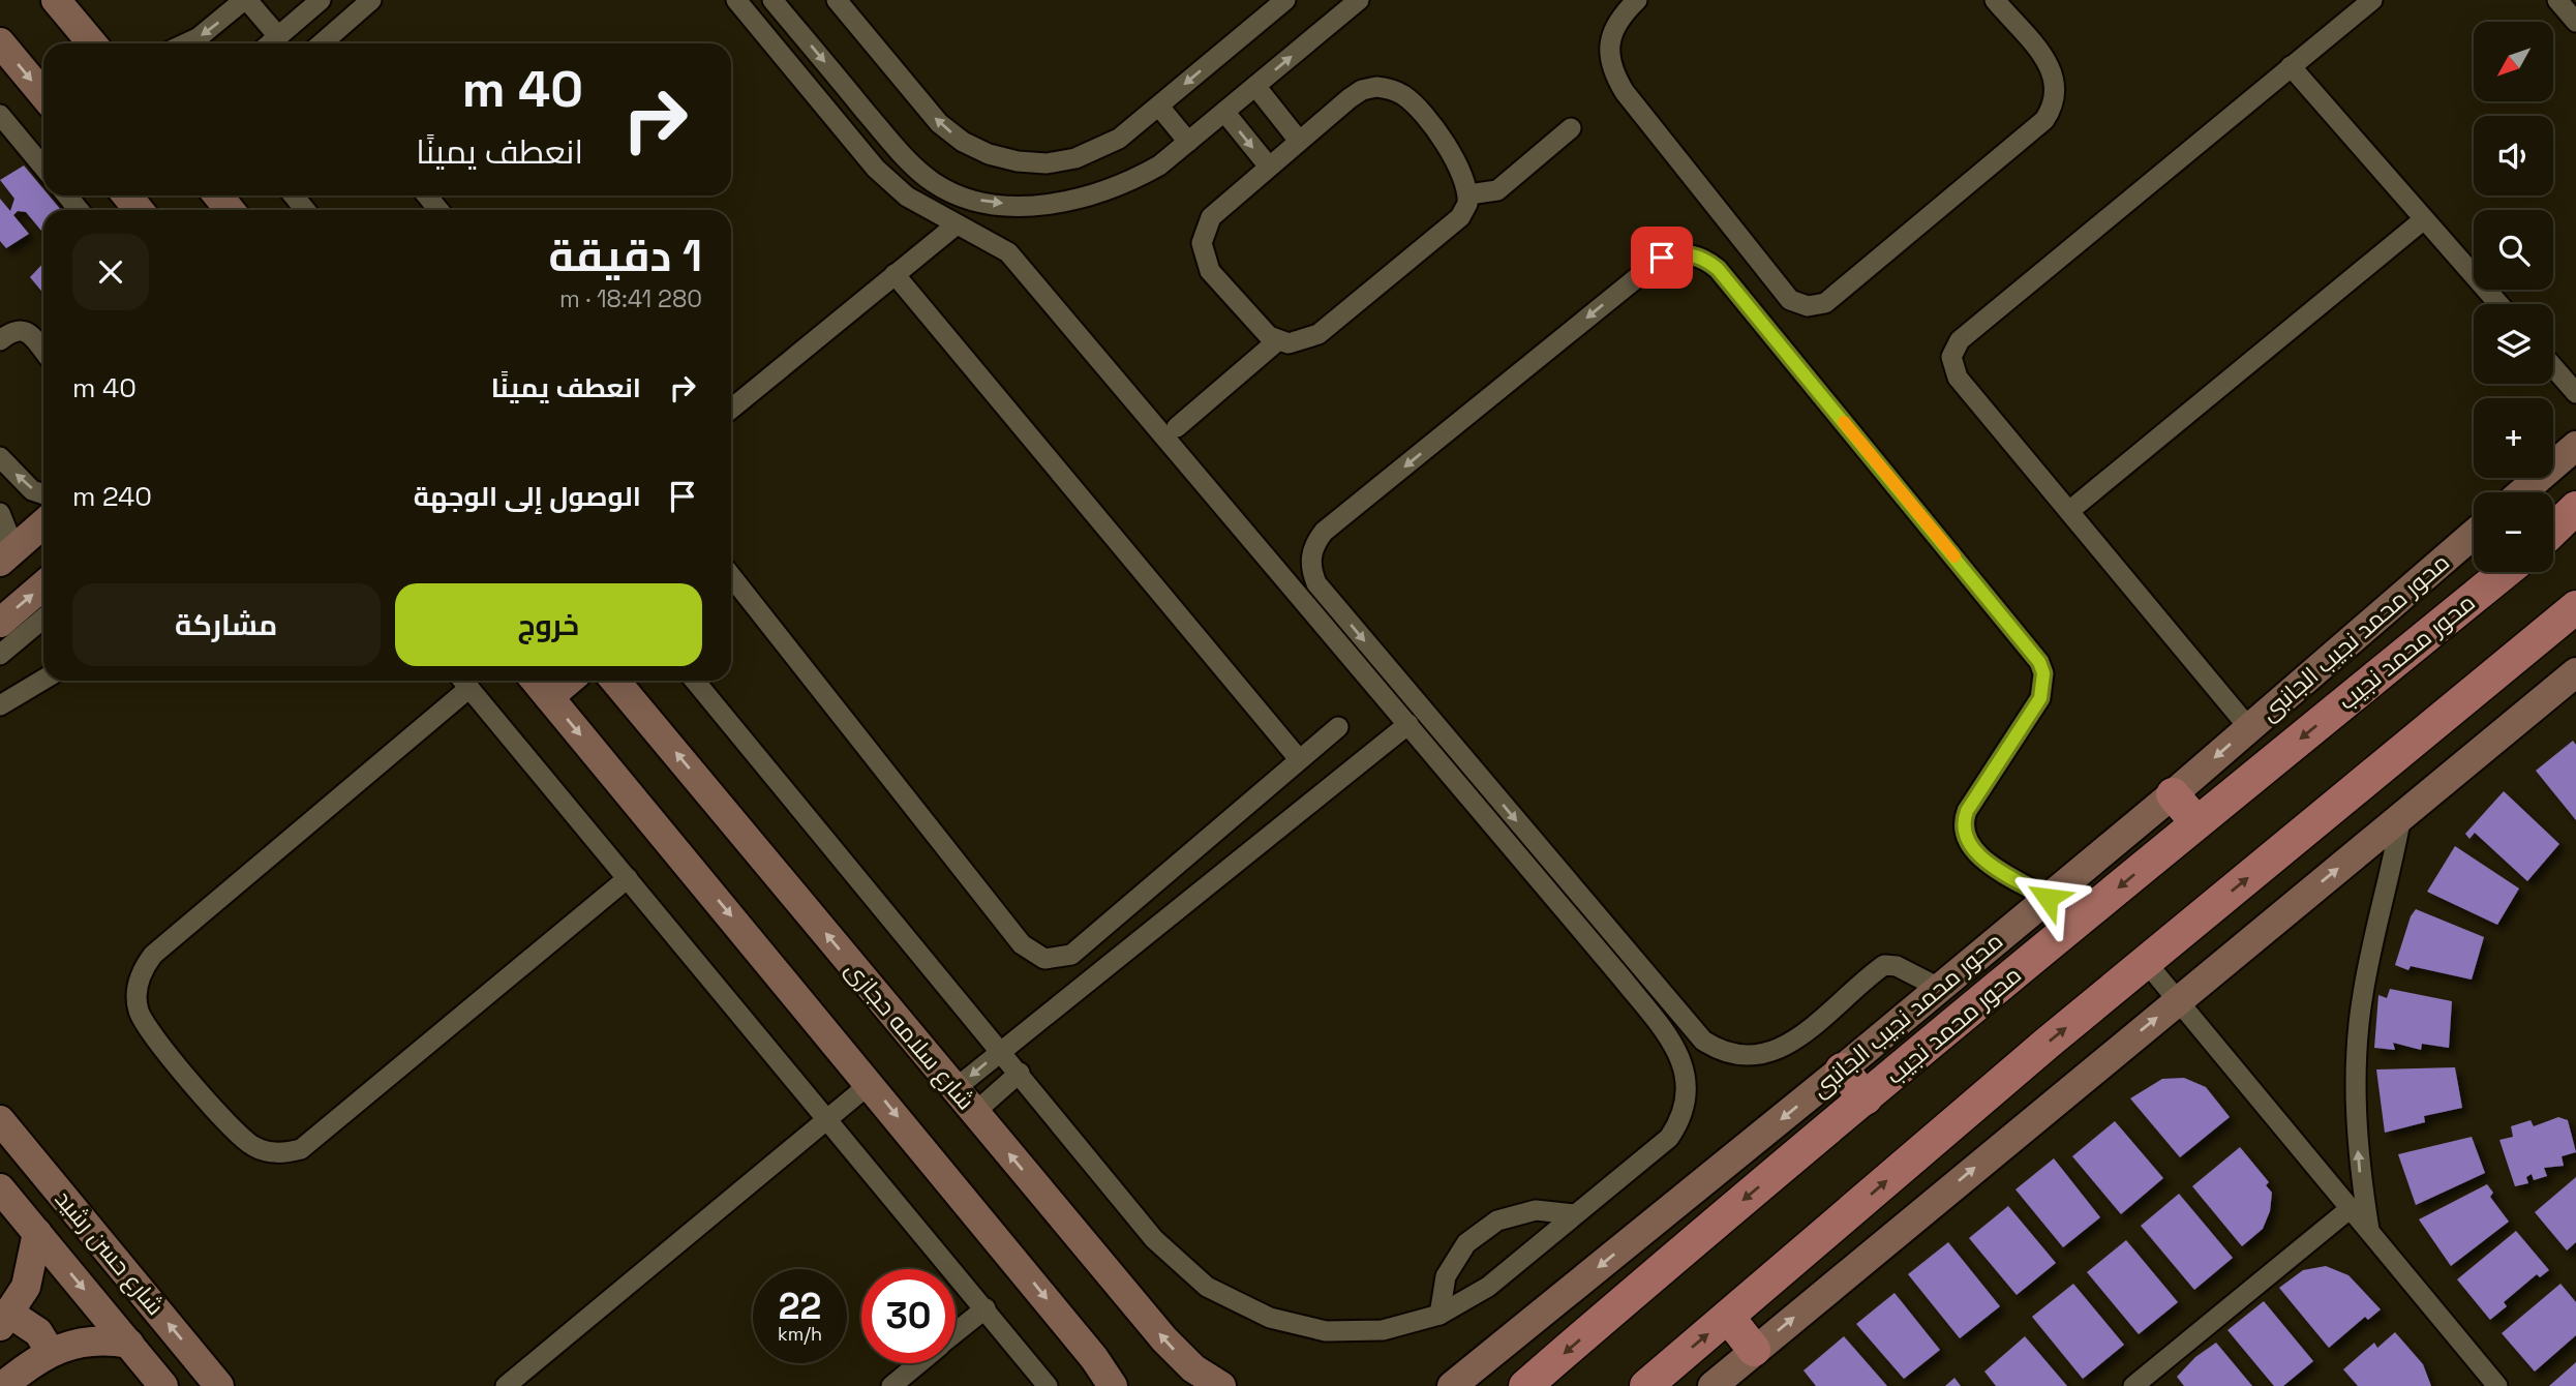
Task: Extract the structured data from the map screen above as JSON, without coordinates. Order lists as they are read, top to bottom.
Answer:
{
  "streets": {
    "main road": ["محور محمد نجيب"],
    "street": ["محور محمد نجيب الجانبى", "شارع سلامه حجازى", "شارع حسن رشيد"]
  },
  "north": "bottom left",
  "page": {
    "map_buttons": ["+", "−"],
    "turn": ["40 m", "انعطف يمينًا"],
    "heading": ["1 دقيقة", "280 m · 18:41"],
    "list": [
      {
        "name": "انعطف يمينًا",
        "value": "40 m"
      },
      {
        "name": "الوصول إلى الوجهة",
        "value": "240 m"
      }
    ],
    "buttons": ["خروج", "مشاركة"],
    "speed": "22 km/h",
    "limit": "30"
  }
}
